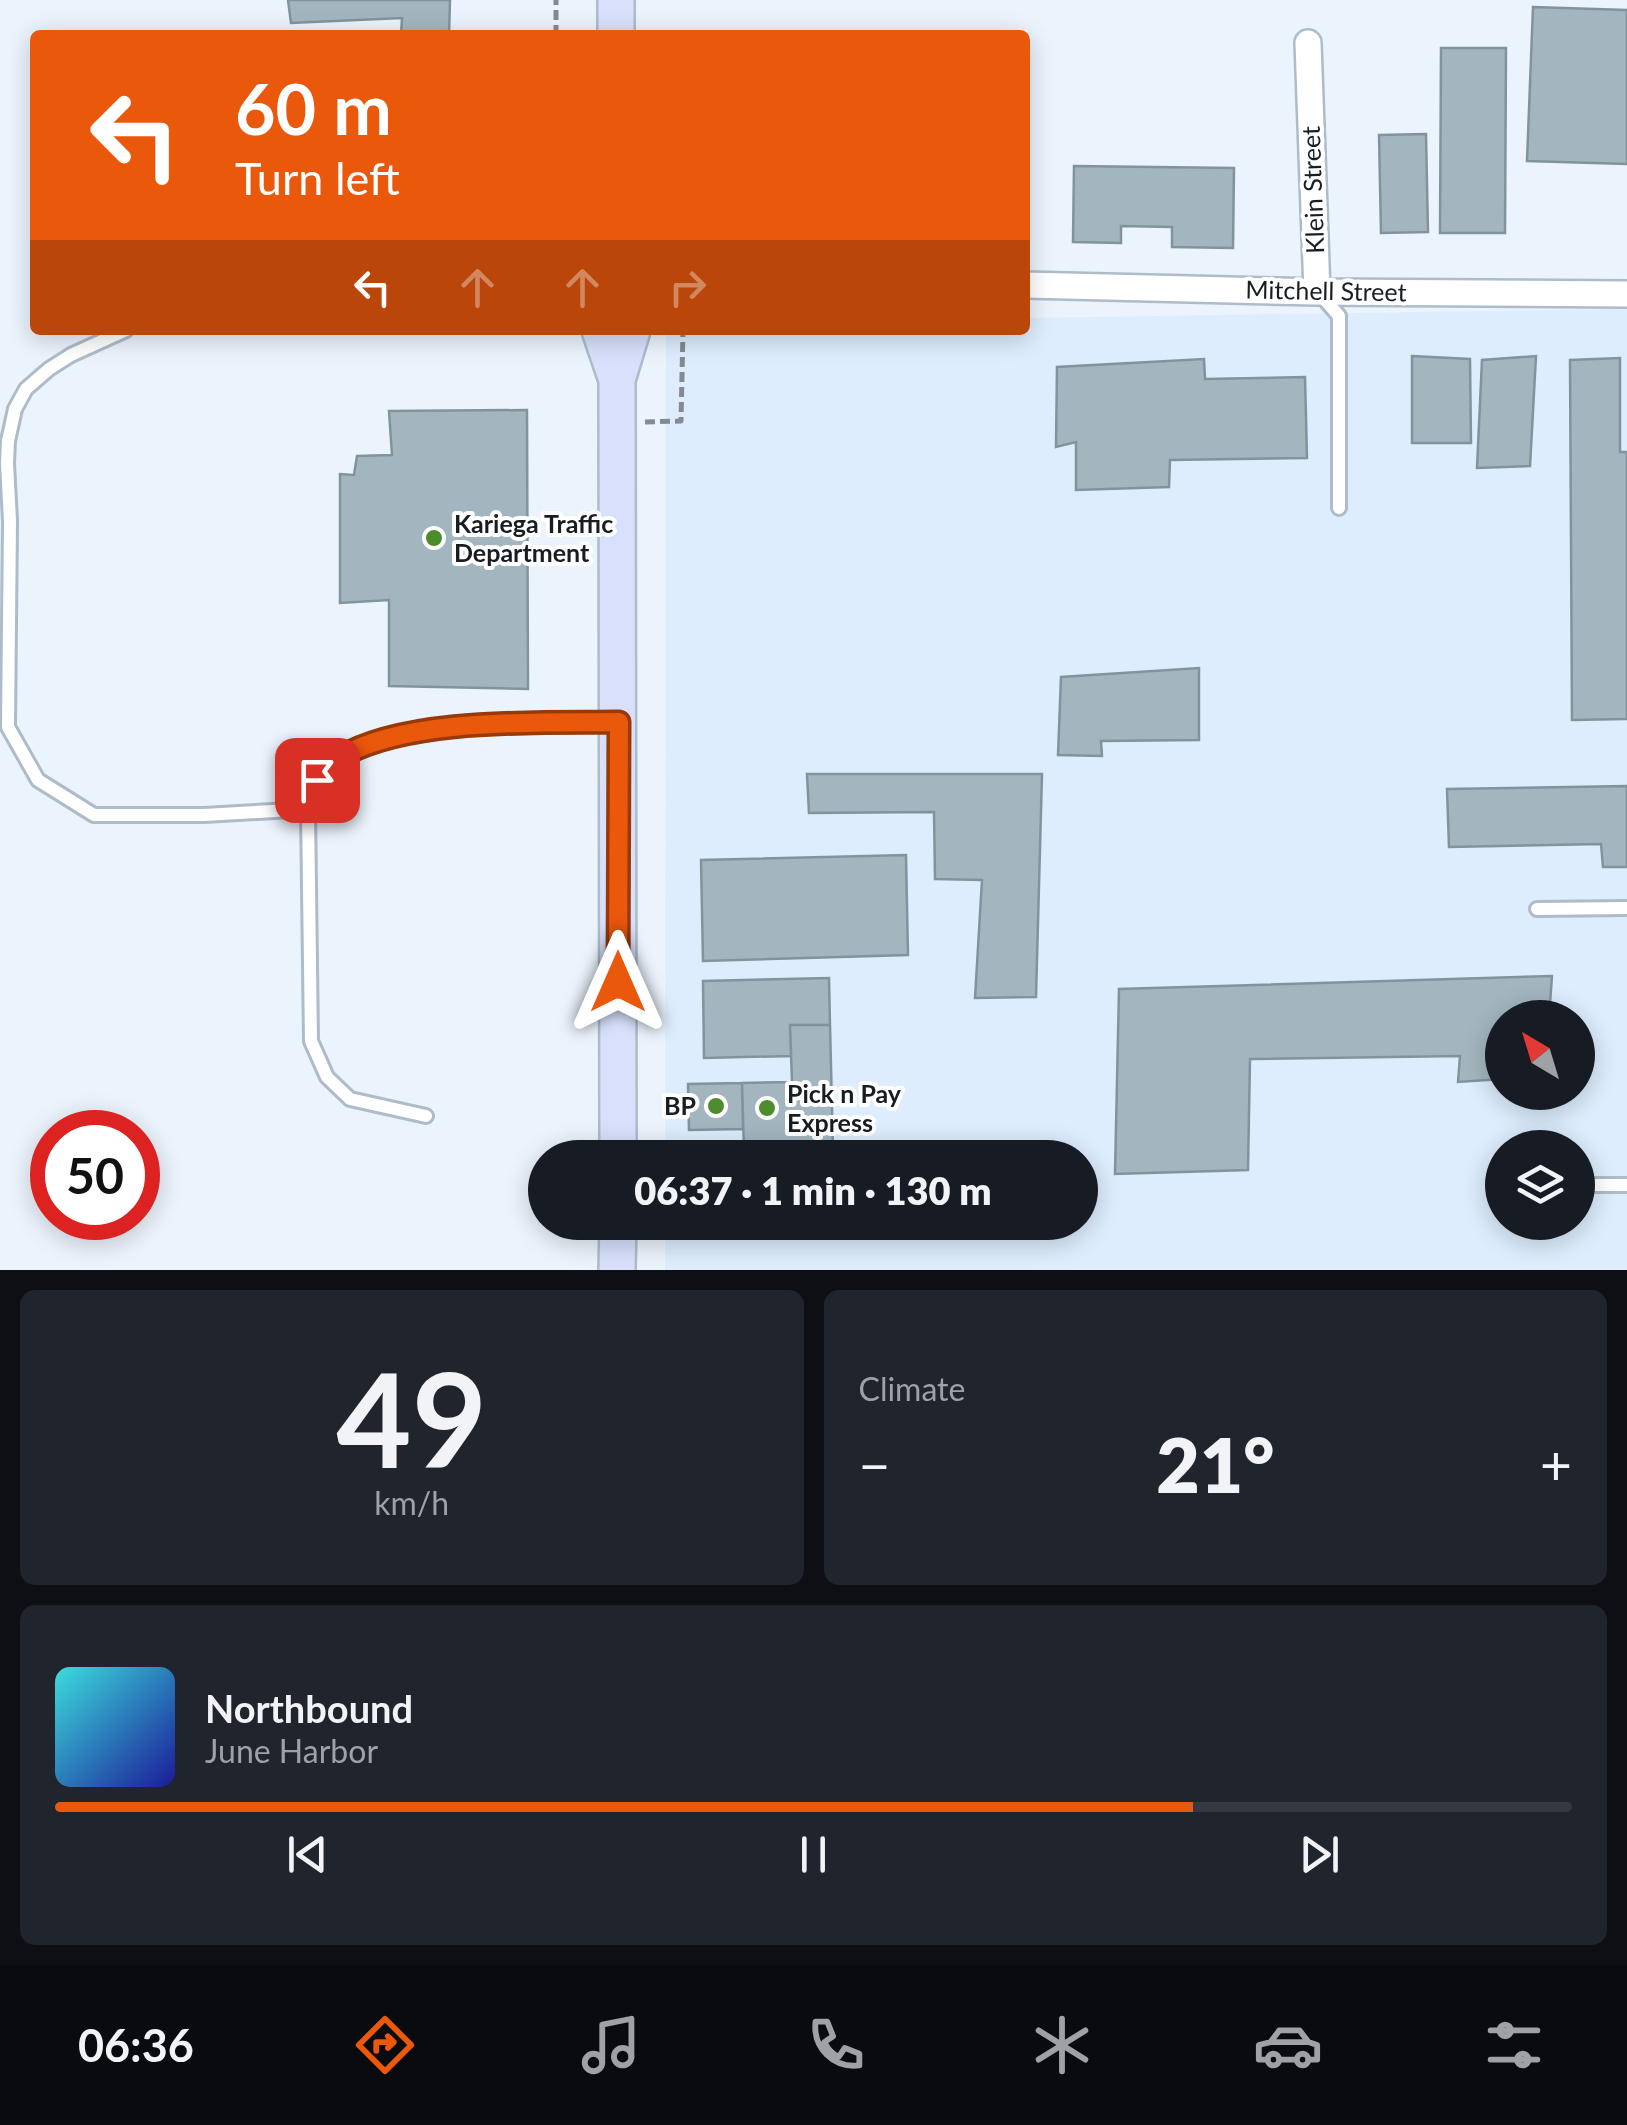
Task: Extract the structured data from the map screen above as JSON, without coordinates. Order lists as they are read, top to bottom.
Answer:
{
  "streets": {
    "street": ["Klein Street", "Mitchell Street"]
  },
  "crossings": [
    ["Klein Street", "Mitchell Street"]
  ],
  "places": ["Kariega Traffic Department", "BP", "Pick n Pay Express"],
  "north": "top left",
  "page": {
    "turn": ["60 m", "Turn left"],
    "limit": "50",
    "trip": "06:37 · 1 min · 130 m",
    "tile": [
      ["49", "km/h"],
      "Climate"
    ],
    "heat": ["−", "21°", "+"],
    "song": ["Northbound", "June Harbor"],
    "tabs": "06:36"
  }
}
